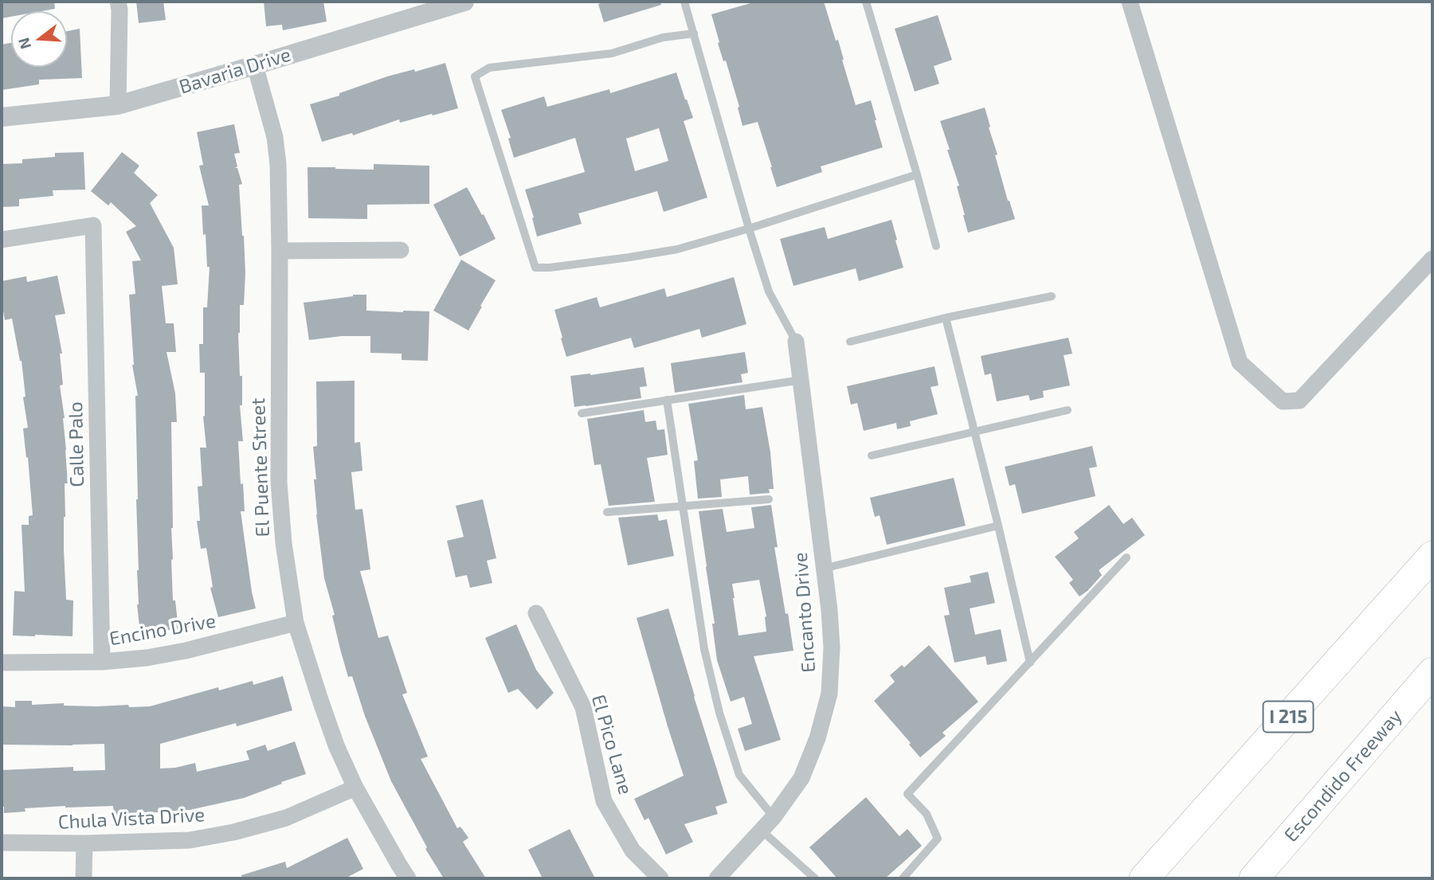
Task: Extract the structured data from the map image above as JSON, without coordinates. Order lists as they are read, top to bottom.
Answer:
{
  "streets": {
    "highway": ["I 215", "Escondido Freeway"],
    "street": [
      "Bavaria Drive",
      "Calle Palo",
      "El Puente Street",
      "Encanto Drive",
      "Encino Drive",
      "El Pico Lane",
      "Chula Vista Drive"
    ]
  },
  "crossings": [
    ["Bavaria Drive", "El Puente Street"],
    ["Calle Palo", "Encino Drive"],
    ["El Puente Street", "Encino Drive"],
    ["El Puente Street", "Chula Vista Drive"]
  ],
  "north": "left"
}
